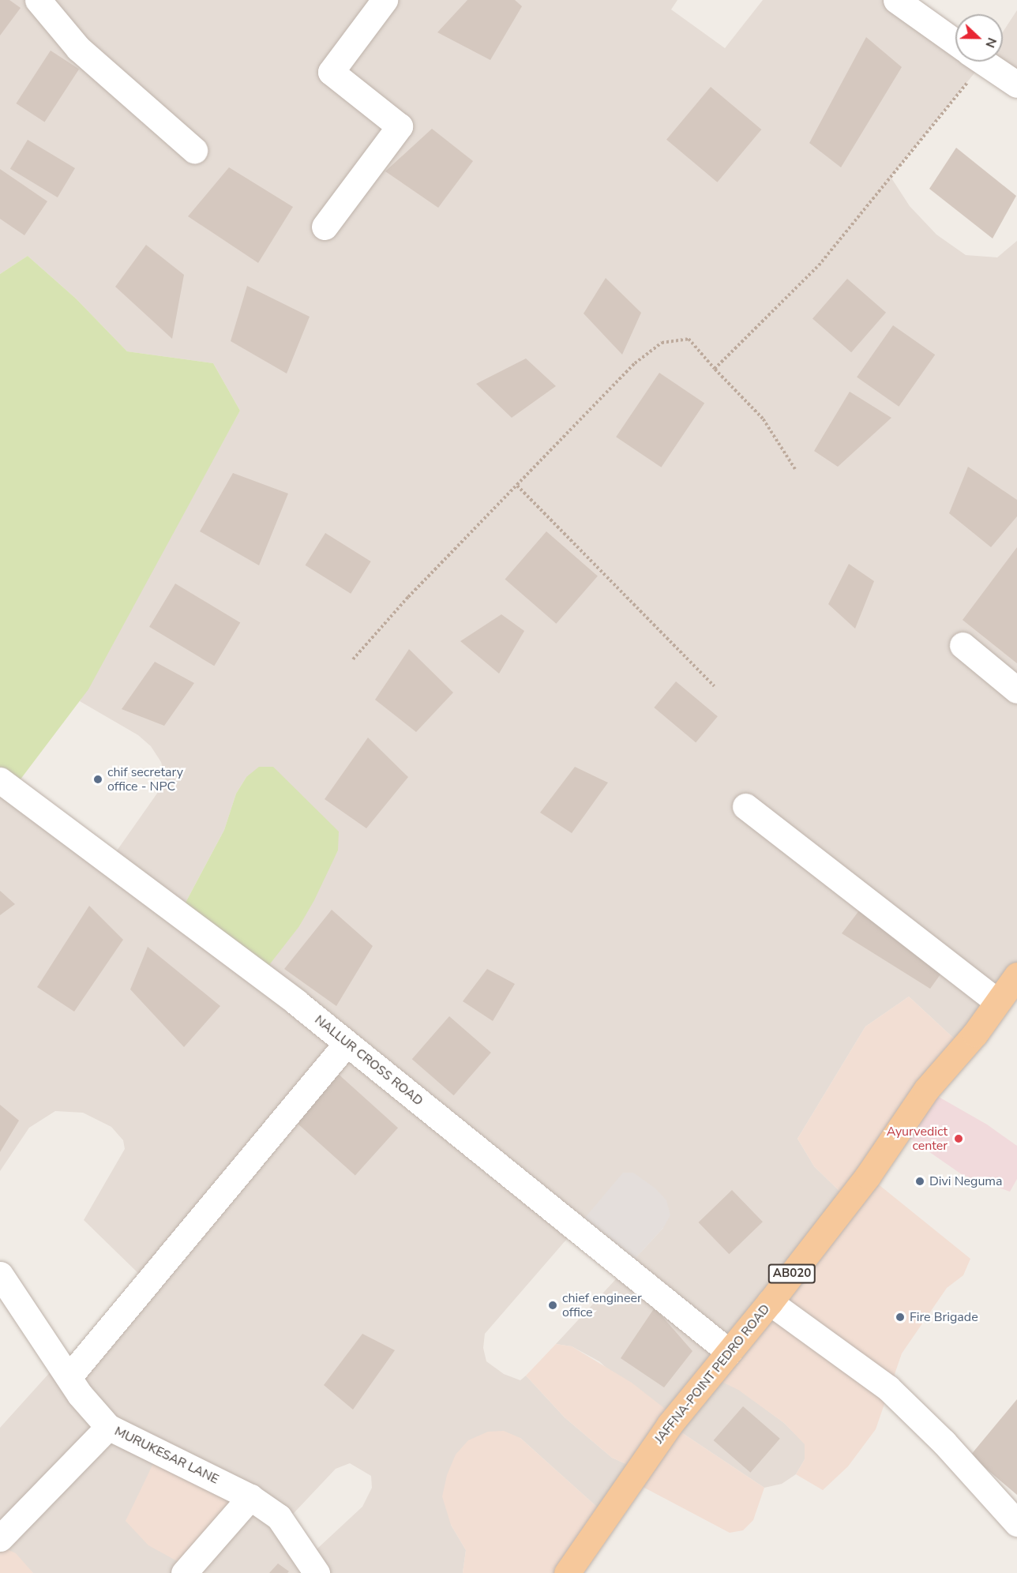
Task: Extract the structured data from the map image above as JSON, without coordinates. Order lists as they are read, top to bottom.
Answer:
{
  "streets": {
    "main road": ["AB020", "JAFFNA-POINT PEDRO ROAD"],
    "street": ["NALLUR CROSS ROAD", "MURUKESAR LANE"]
  },
  "crossings": [
    ["NALLUR CROSS ROAD", "JAFFNA-POINT PEDRO ROAD"]
  ],
  "places": [
    "chif secretary office - NPC",
    "Ayurvedict center",
    "Divi Neguma",
    "chief engineer office",
    "Fire Brigade"
  ],
  "north": "right"
}
